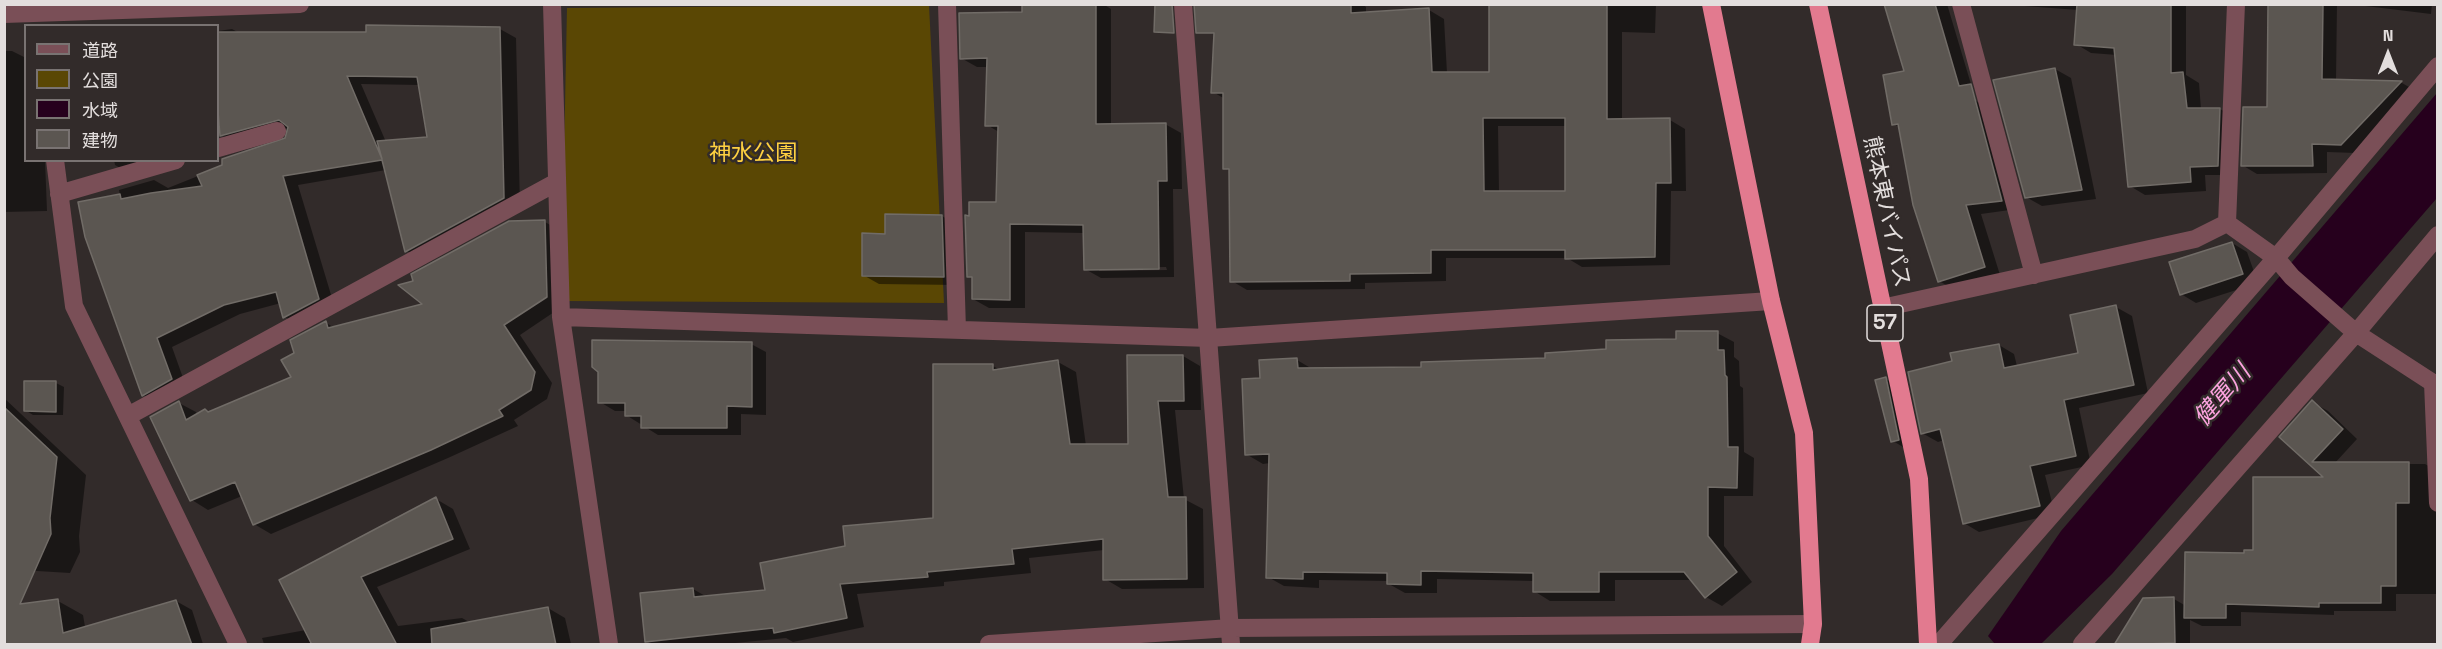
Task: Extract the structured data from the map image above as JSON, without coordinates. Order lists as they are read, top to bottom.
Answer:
{
  "streets": {
    "highway": ["熊本東バイパス", "57"]
  },
  "water": ["健軍川"],
  "parks": ["神水公園"],
  "legend": [
    "道路",
    "公園",
    "水域",
    "建物"
  ],
  "north": "top"
}
